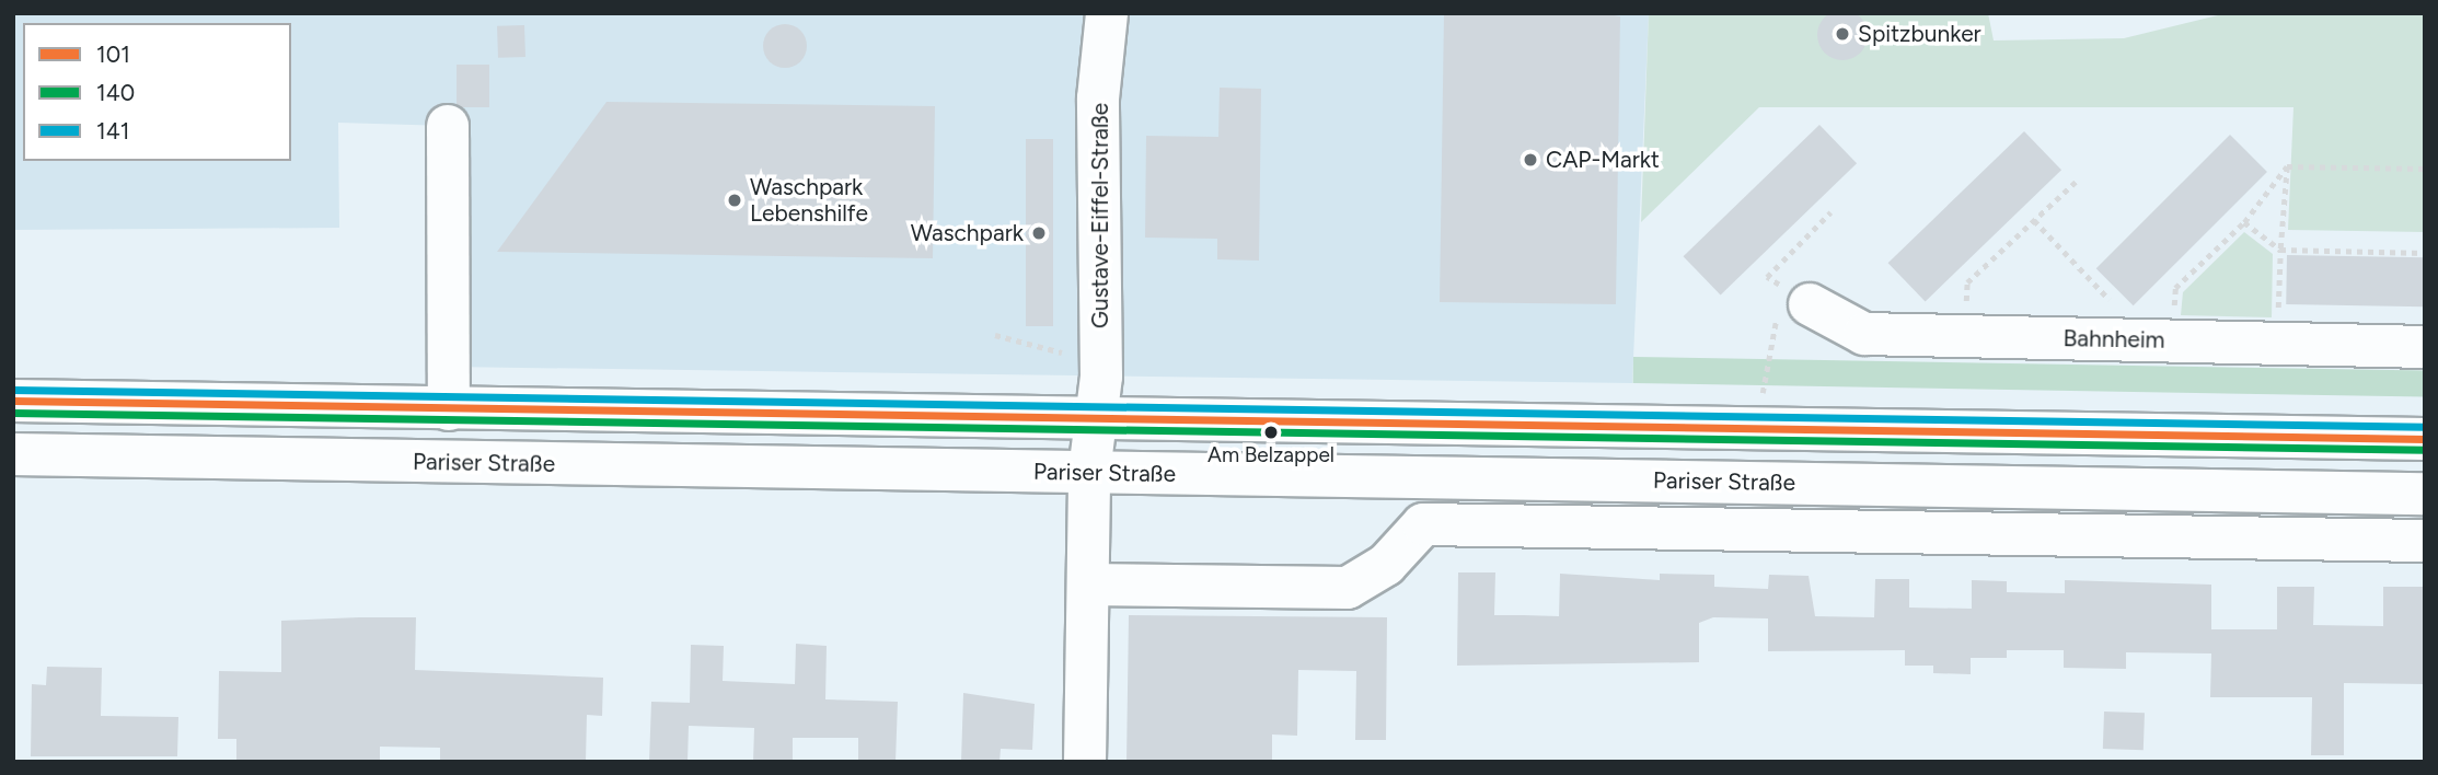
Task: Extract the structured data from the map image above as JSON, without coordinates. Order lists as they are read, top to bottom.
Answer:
{
  "streets": {
    "main road": ["Gustave-Eiffel-Straße", "Bahnheim", "Pariser Straße"]
  },
  "places": [
    "Spitzbunker",
    "CAP-Markt",
    "Waschpark Lebenshilfe",
    "Waschpark",
    "Am Belzappel"
  ],
  "lines": ["transit line 141", "transit line 101", "transit line 140"],
  "legend": ["101", "140", "141"]
}
